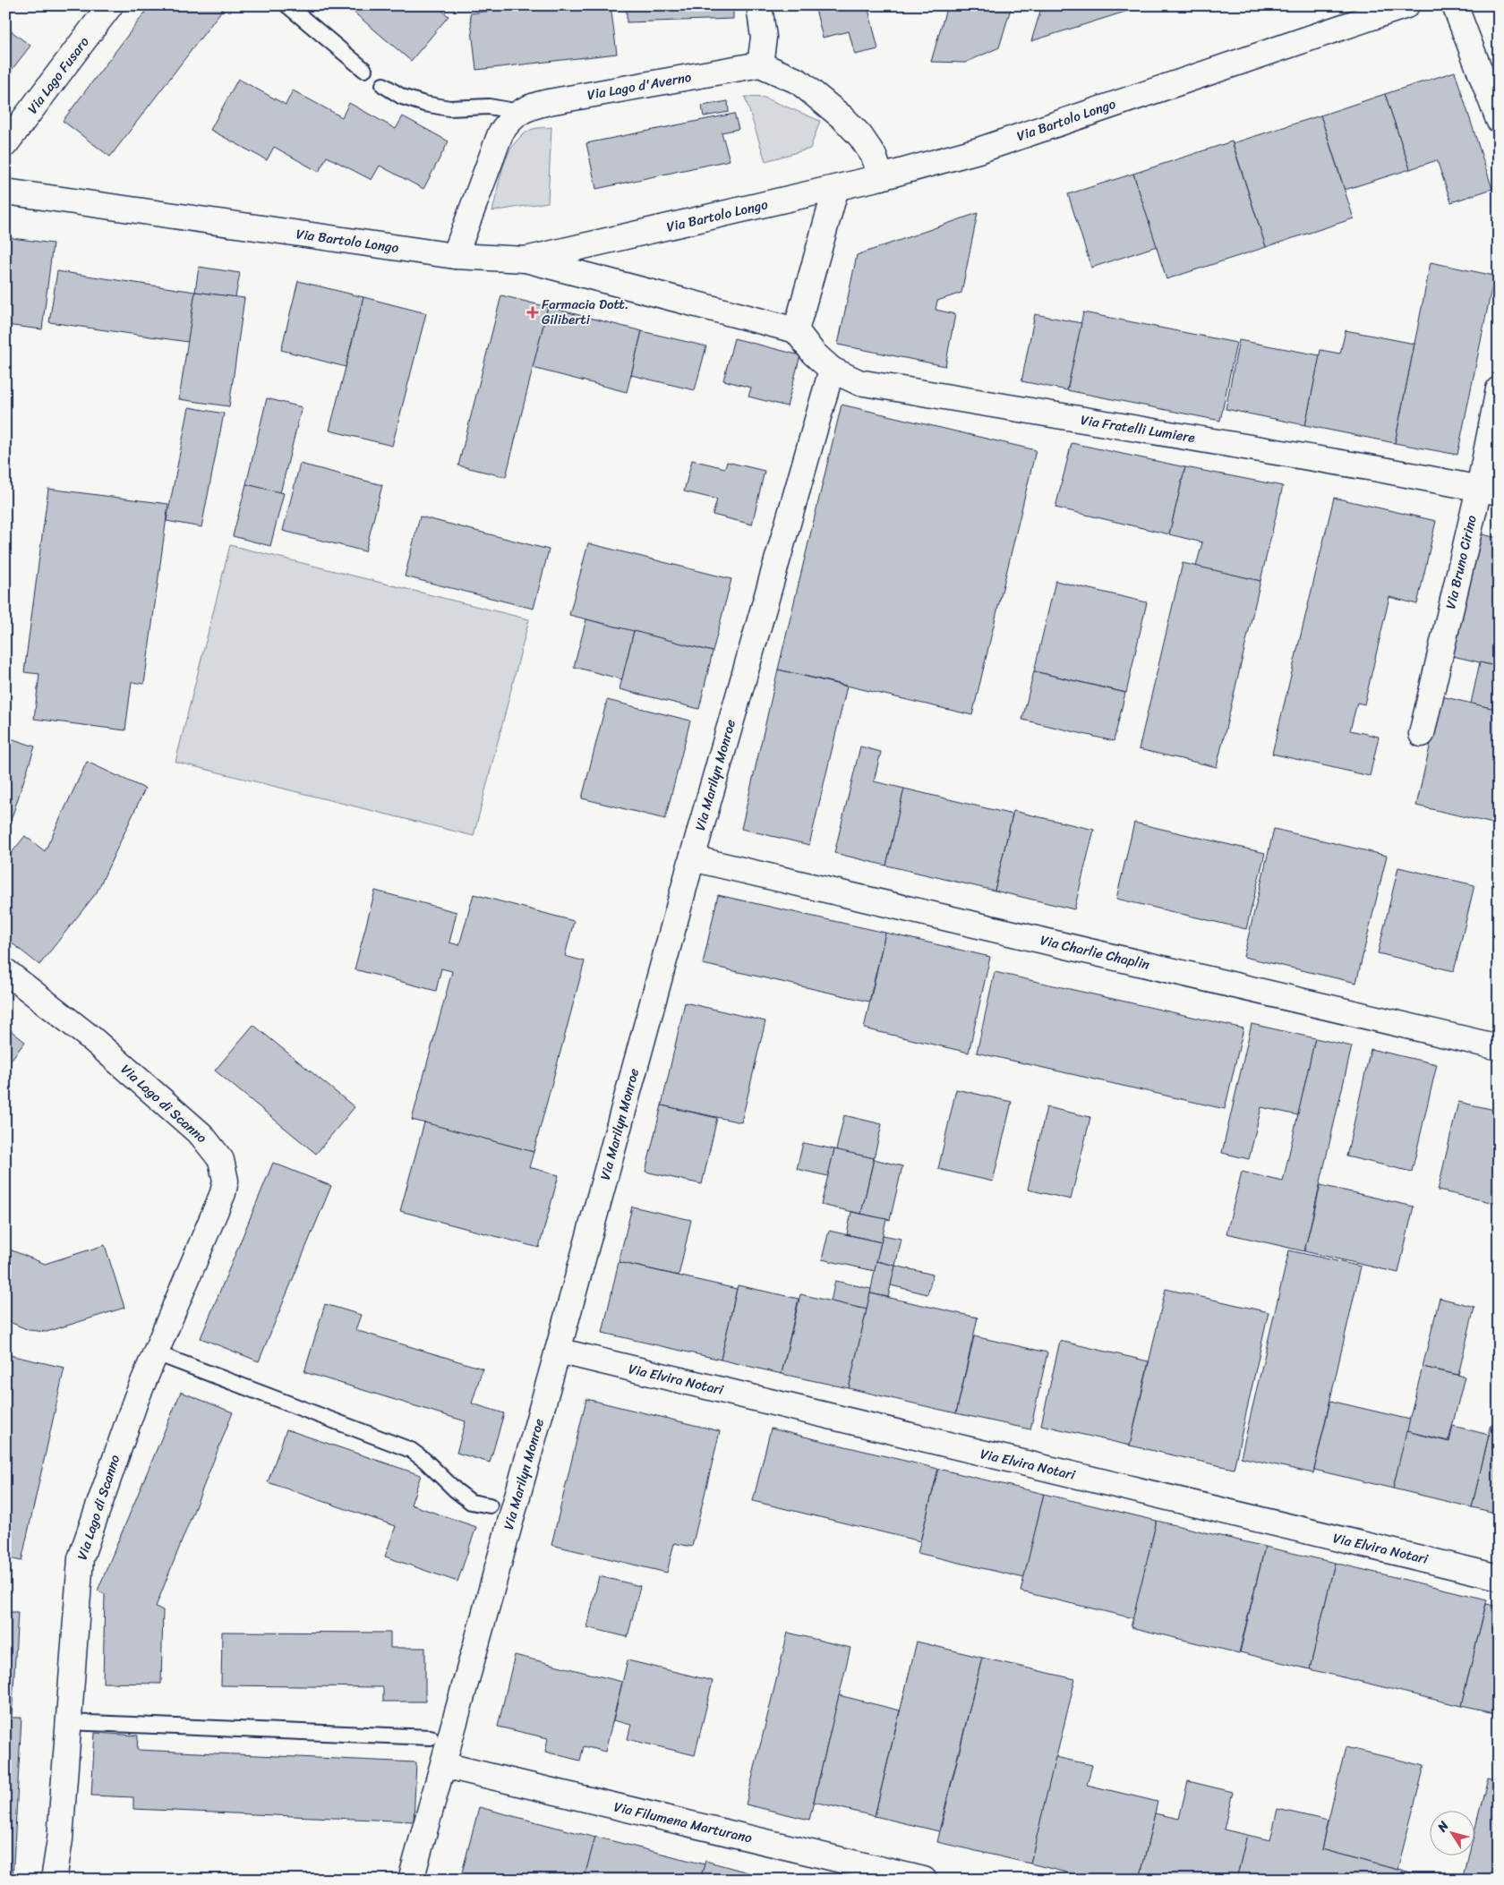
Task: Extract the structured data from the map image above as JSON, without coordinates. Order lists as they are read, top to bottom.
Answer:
{
  "streets": {
    "street": [
      "Via Lago Fusaro",
      "Via Lago d'Averno",
      "Via Bartolo Longo",
      "Via Fratelli Lumiere",
      "Via Bruno Cirino",
      "Via Marilyn Monroe",
      "Via Charlie Chaplin",
      "Via Lago di Scanno",
      "Via Elvira Notari",
      "Via Filumena Marturano"
    ]
  },
  "crossings": [
    ["Via Lago d'Averno", "Via Bartolo Longo"],
    ["Via Fratelli Lumiere", "Via Bruno Cirino"],
    ["Via Fratelli Lumiere", "Via Marilyn Monroe"],
    ["Via Marilyn Monroe", "Via Charlie Chaplin"],
    ["Via Marilyn Monroe", "Via Elvira Notari"],
    ["Via Marilyn Monroe", "Via Filumena Marturano"]
  ],
  "places": {
    "health": ["Farmacia Dott. Giliberti"]
  },
  "north": "top left"
}
